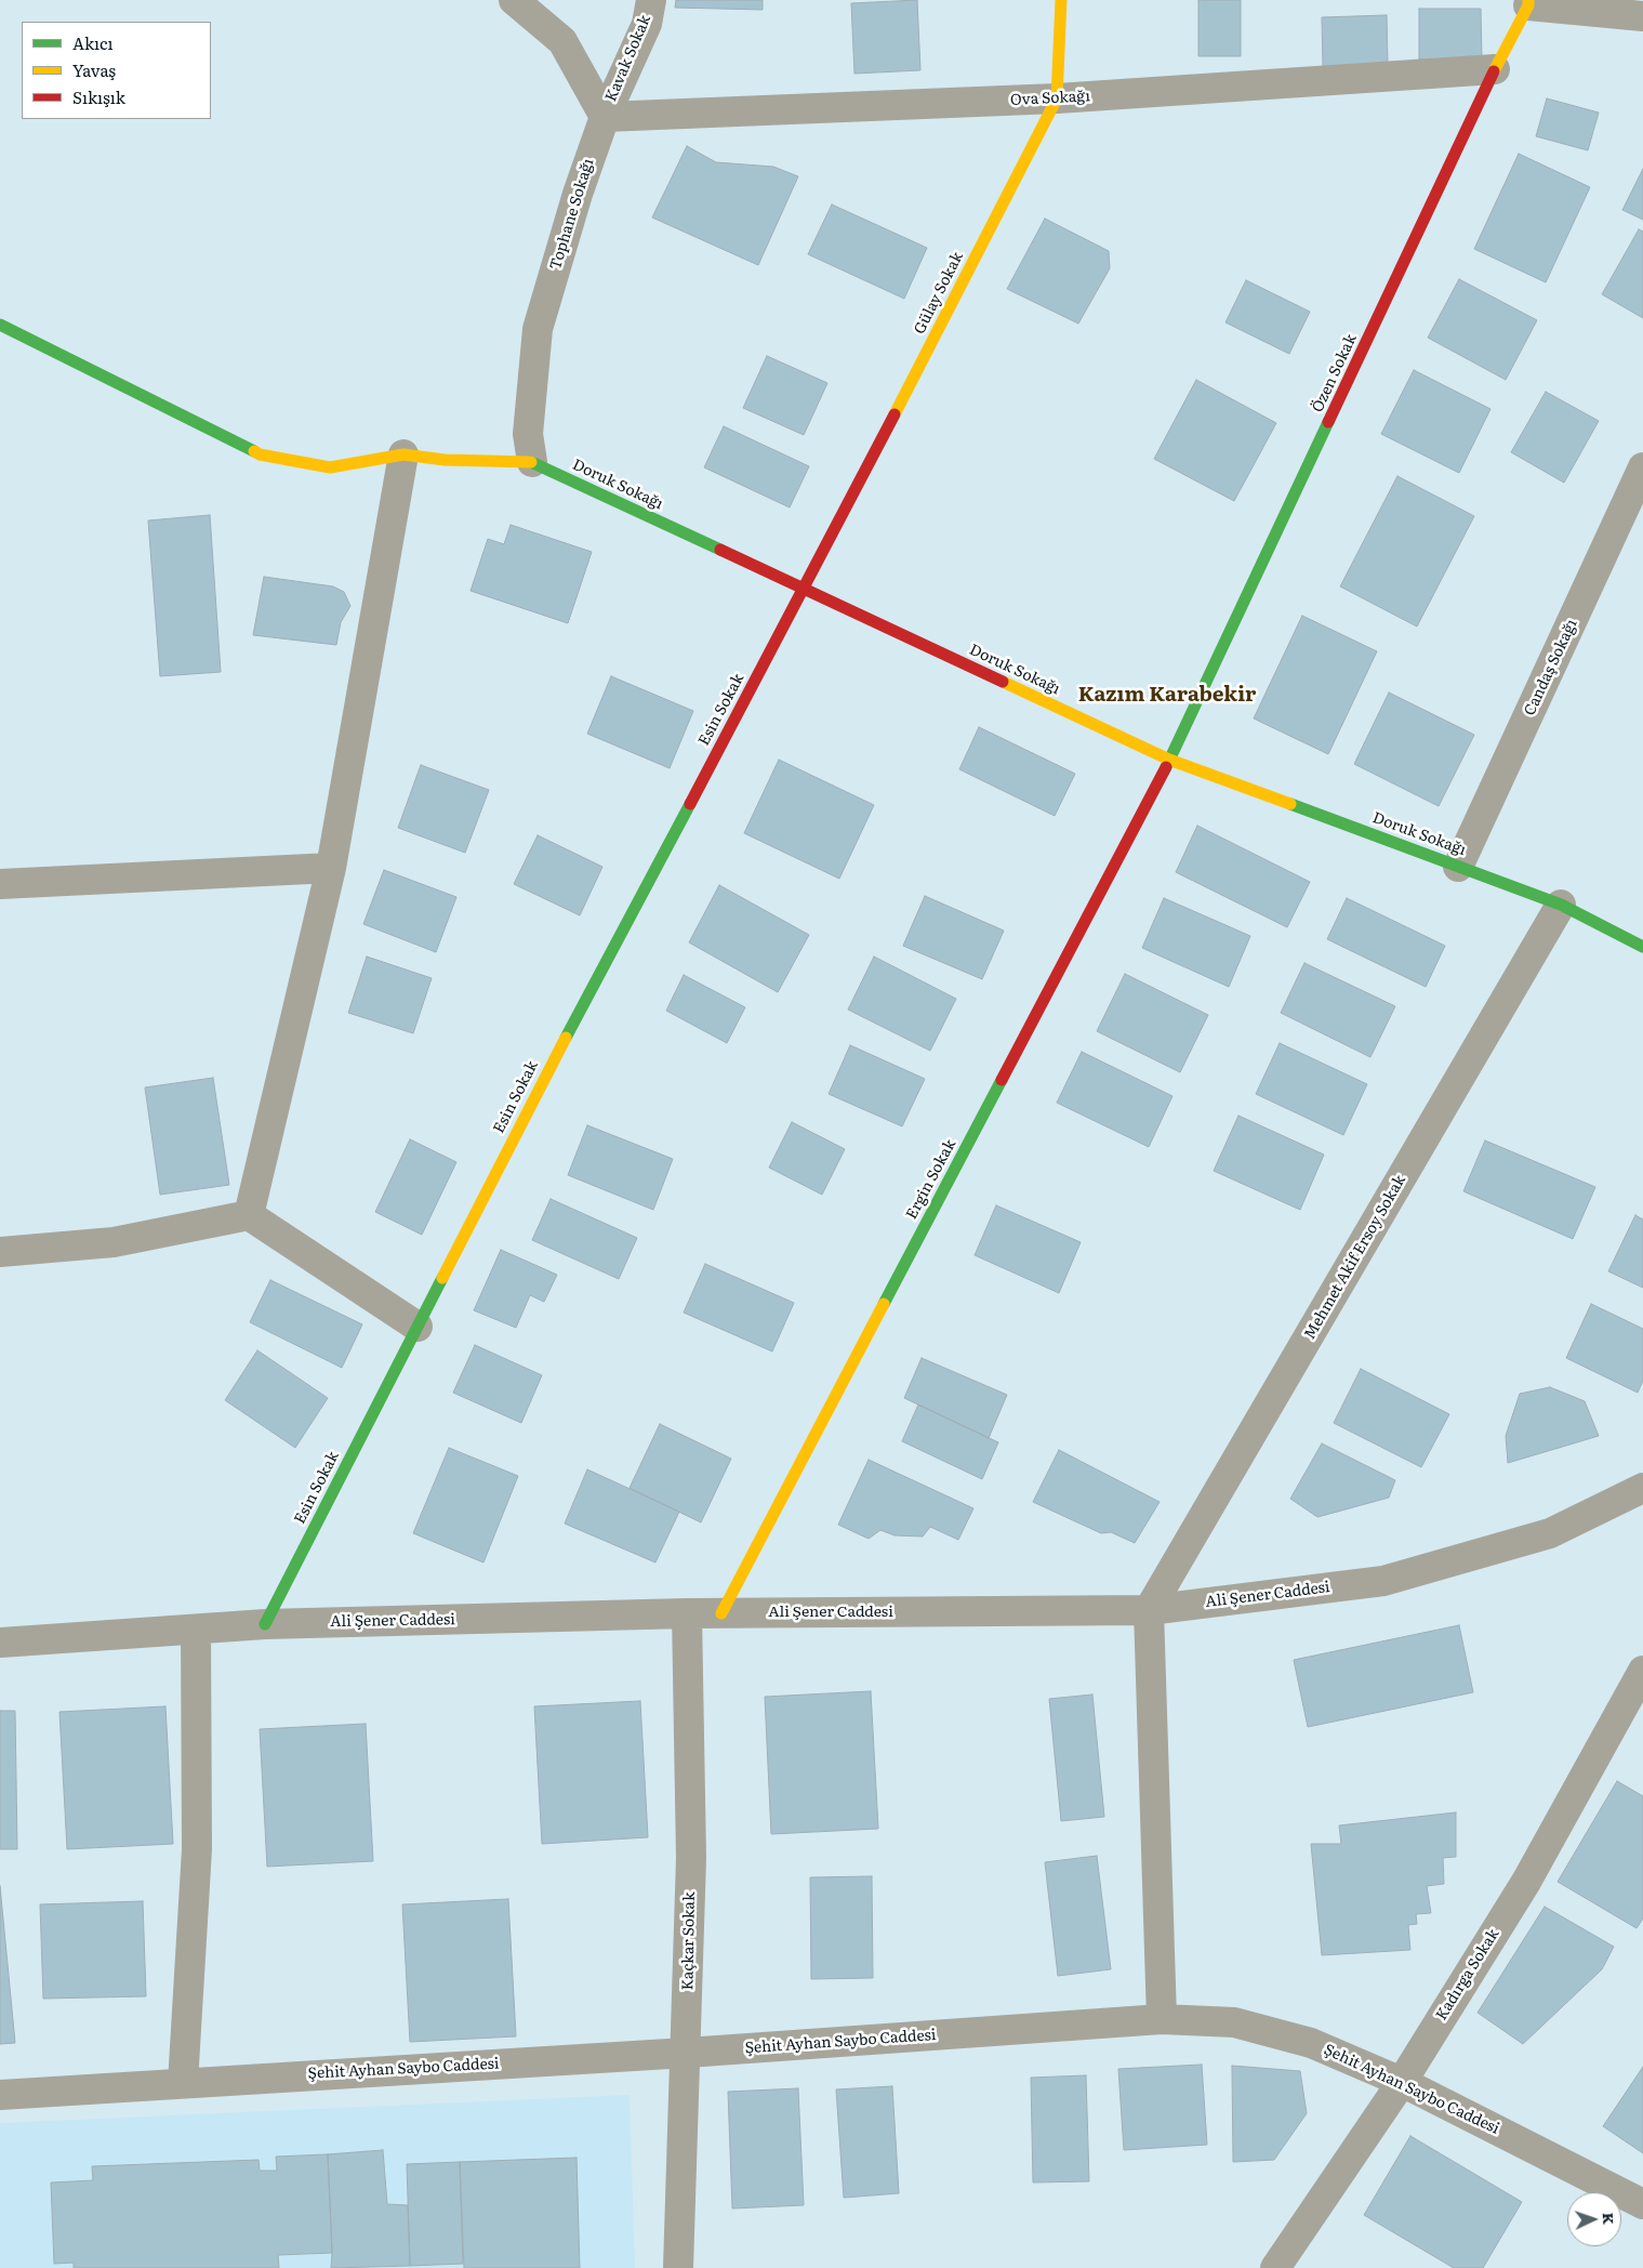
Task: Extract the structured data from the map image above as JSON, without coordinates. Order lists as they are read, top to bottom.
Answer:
{
  "streets": {
    "street": [
      "Kavak Sokak",
      "Ova Sokağı",
      "Tophane Sokağı",
      "Gülay Sokak",
      "Özen Sokak",
      "Doruk Sokağı",
      "Candaş Sokağı",
      "Esin Sokak",
      "Ergin Sokak",
      "Mehmet Akif Ersoy Sokak",
      "Ali Şener Caddesi",
      "Kaçkar Sokak",
      "Kadırga Sokak",
      "Şehit Ayhan Saybo Caddesi"
    ]
  },
  "crossings": [
    ["Kavak Sokak", "Ova Sokağı"],
    ["Kavak Sokak", "Tophane Sokağı"],
    ["Ova Sokağı", "Tophane Sokağı"],
    ["Ova Sokağı", "Gülay Sokak"],
    ["Ova Sokağı", "Özen Sokak"],
    ["Tophane Sokağı", "Doruk Sokağı"],
    ["Gülay Sokak", "Doruk Sokağı"],
    ["Gülay Sokak", "Esin Sokak"],
    ["Özen Sokak", "Doruk Sokağı"],
    ["Özen Sokak", "Ergin Sokak"],
    ["Doruk Sokağı", "Candaş Sokağı"],
    ["Doruk Sokağı", "Esin Sokak"],
    ["Doruk Sokağı", "Ergin Sokak"],
    ["Doruk Sokağı", "Mehmet Akif Ersoy Sokak"],
    ["Esin Sokak", "Ali Şener Caddesi"],
    ["Ergin Sokak", "Ali Şener Caddesi"],
    ["Mehmet Akif Ersoy Sokak", "Ali Şener Caddesi"],
    ["Ali Şener Caddesi", "Kaçkar Sokak"],
    ["Kaçkar Sokak", "Şehit Ayhan Saybo Caddesi"],
    ["Kadırga Sokak", "Şehit Ayhan Saybo Caddesi"]
  ],
  "districts": ["Kazım Karabekir"],
  "legend": ["Akıcı", "Yavaş", "Sıkışık"],
  "north": "right"
}
